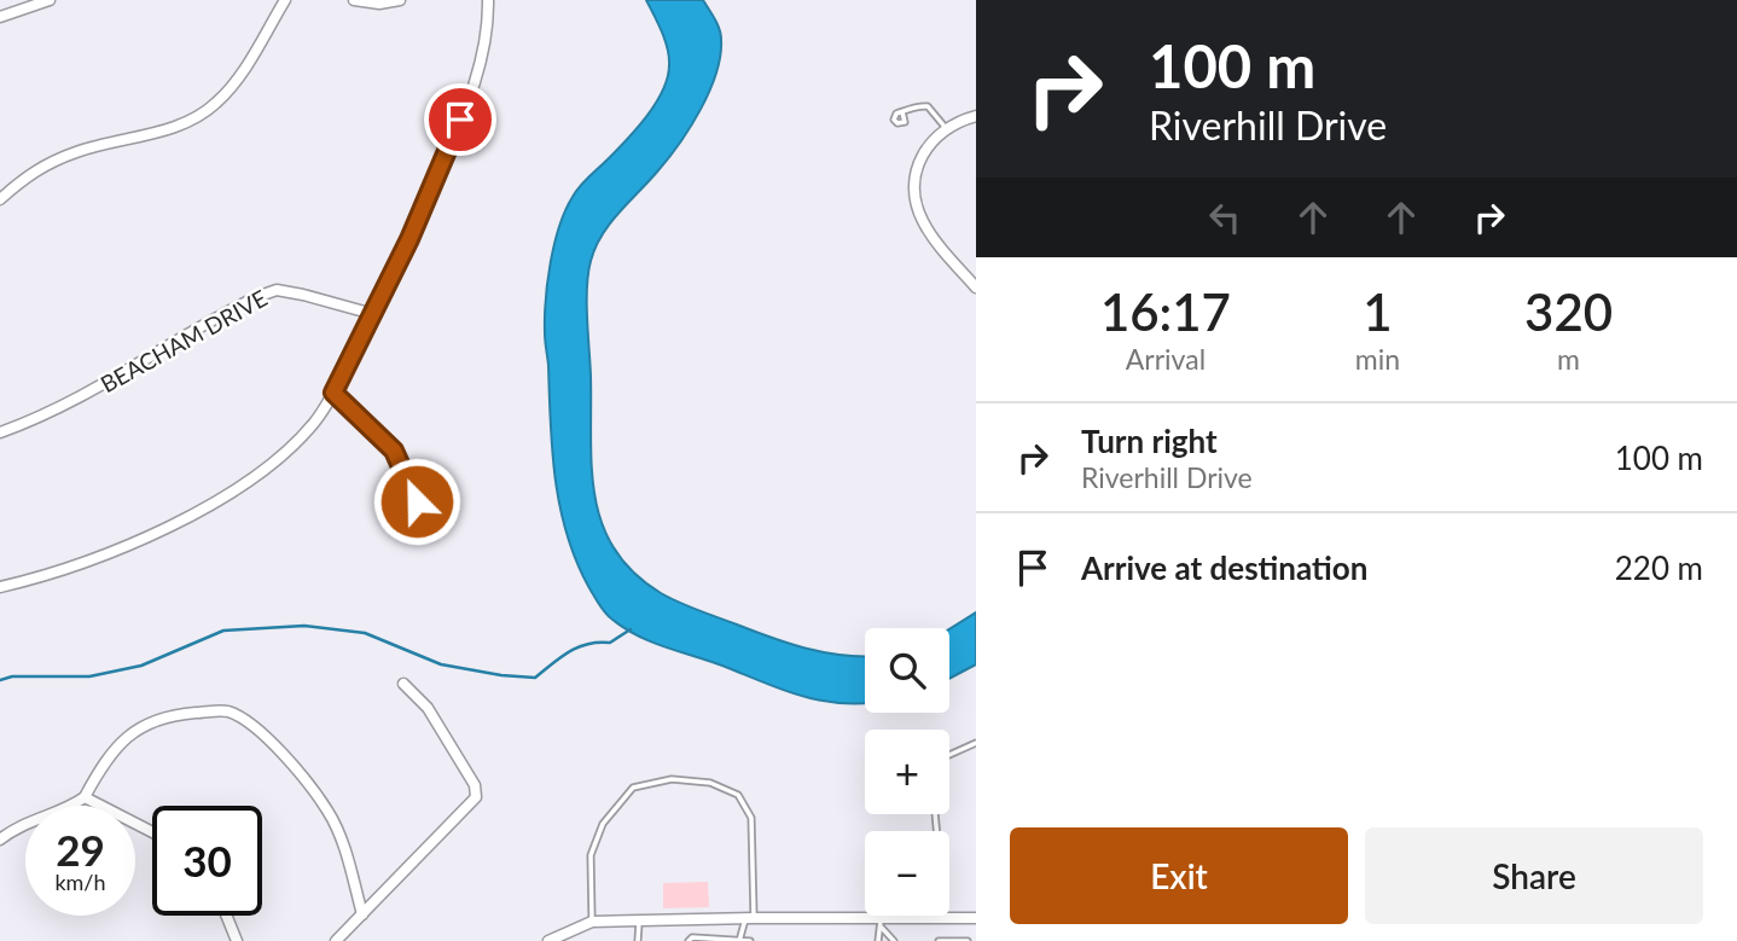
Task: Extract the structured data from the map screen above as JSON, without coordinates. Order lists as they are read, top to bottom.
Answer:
{
  "streets": {
    "street": ["BEACHAM DRIVE"]
  },
  "page": {
    "turn": ["100 m", "Riverhill Drive"],
    "eta": [
      "16:17",
      "Arrival",
      "1",
      "min",
      "320",
      "m"
    ],
    "list": [
      {
        "name": "Turn right",
        "note": "Riverhill Drive",
        "value": "100 m"
      },
      {
        "name": "Arrive at destination",
        "value": "220 m"
      }
    ],
    "map_buttons": ["+", "−"],
    "speed": "29 km/h",
    "limit": "30",
    "buttons": ["Exit", "Share"]
  }
}
